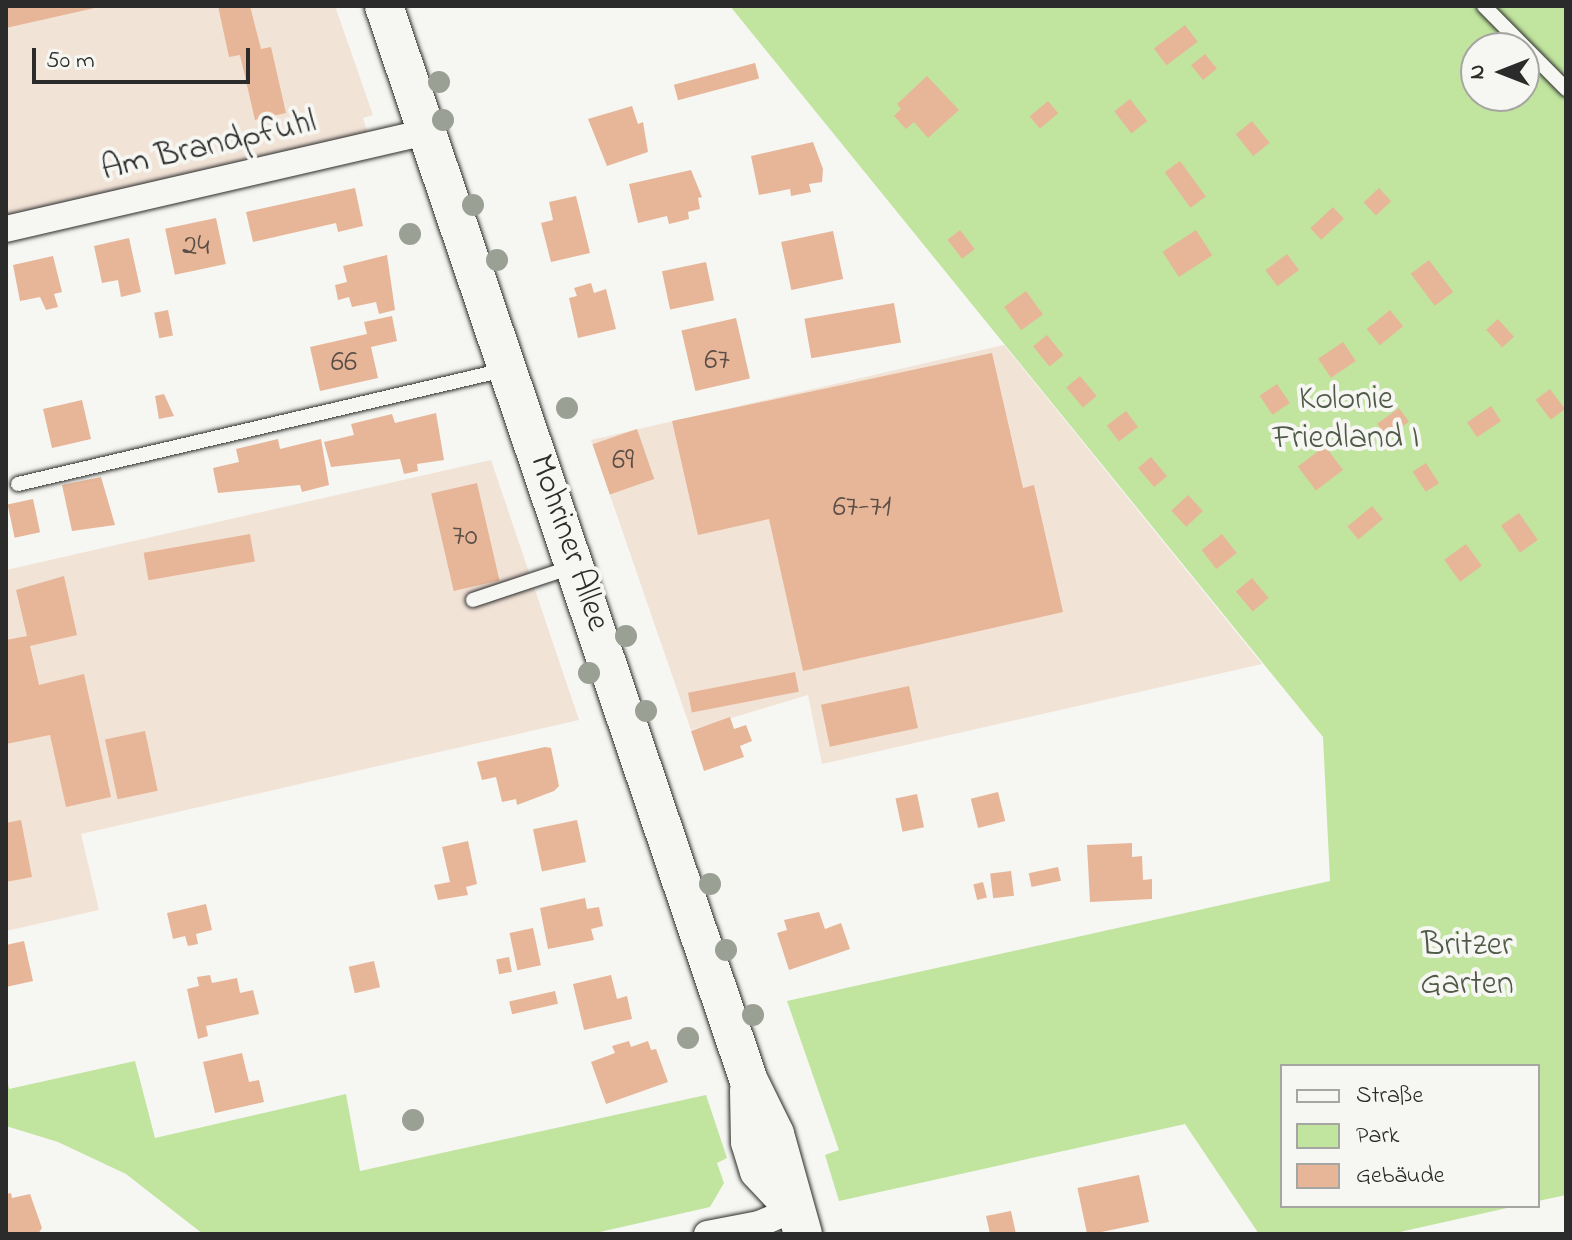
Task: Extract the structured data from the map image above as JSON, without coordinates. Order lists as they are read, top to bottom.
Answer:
{
  "streets": {
    "main road": ["Mohriner Allee"],
    "street": ["Am Brandpfuhl"]
  },
  "crossings": [
    ["Am Brandpfuhl", "Mohriner Allee"]
  ],
  "parks": ["Kolonie Friedland I", "Britzer Garten"],
  "house_numbers": [
    "24",
    "67",
    "66",
    "69",
    "67-71",
    "70"
  ],
  "legend": ["Straße", "Park", "Gebäude"],
  "scale_bar": "50 m",
  "north": "left"
}
